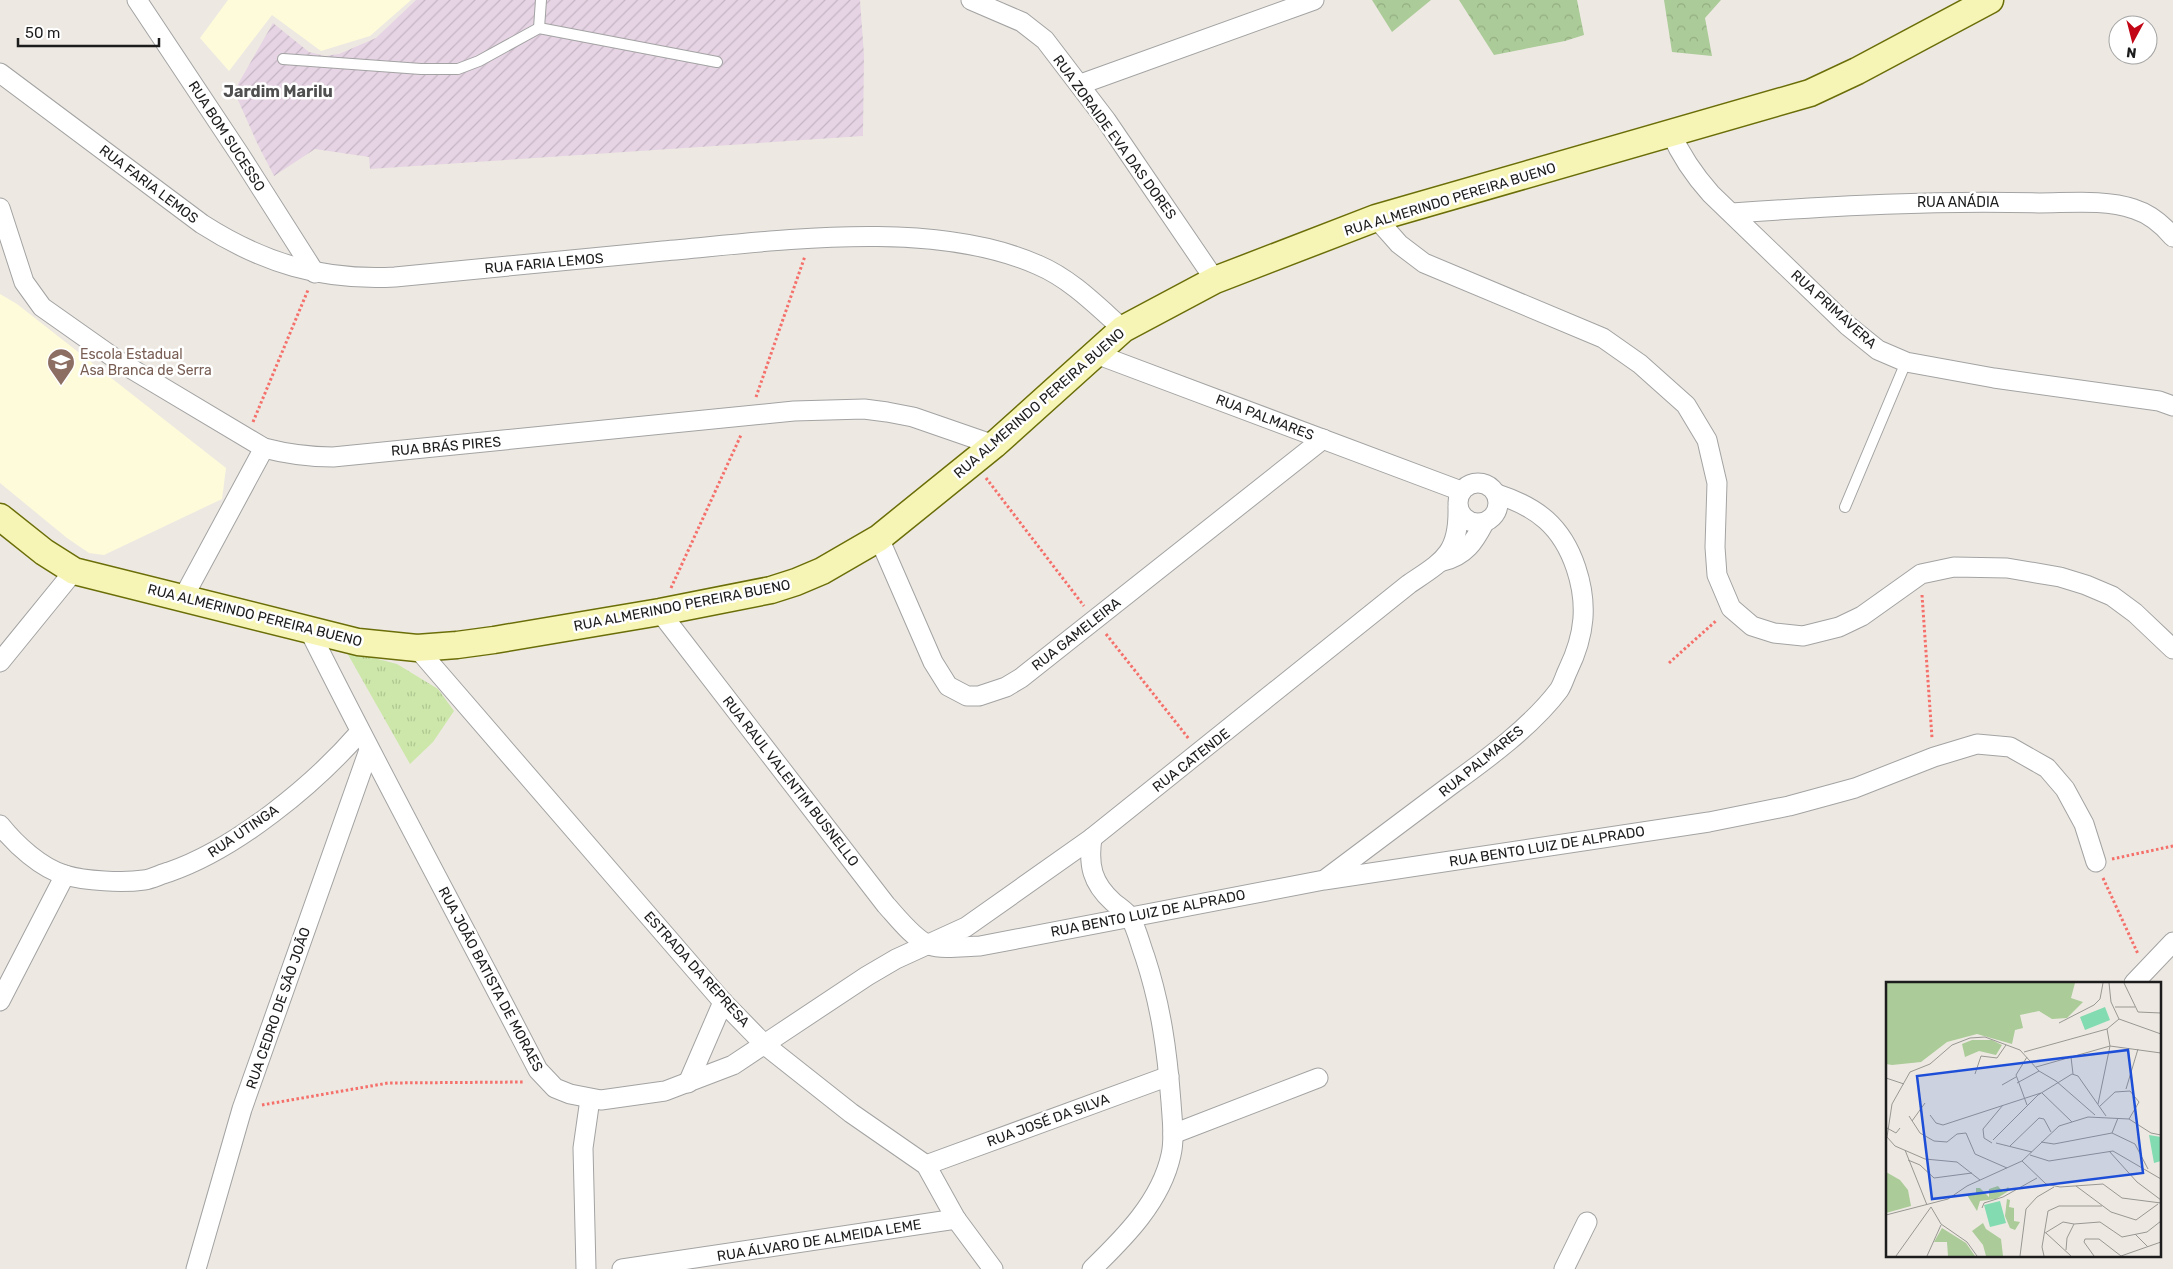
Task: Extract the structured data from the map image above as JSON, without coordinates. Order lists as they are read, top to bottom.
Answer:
{
  "streets": {
    "main road": ["RUA ALMERINDO PEREIRA BUENO"],
    "street": [
      "RUA BOM SUCESSO",
      "RUA ZORAIDE EVA DAS DORES",
      "RUA FARIA LEMOS",
      "RUA ANÁDIA",
      "RUA PRIMAVERA",
      "RUA PALMARES",
      "RUA BRÁS PIRES",
      "RUA GAMELEIRA",
      "RUA CATENDE",
      "RUA RAUL VALENTIM BUSNELLO",
      "RUA UTINGA",
      "RUA BENTO LUIZ DE ALPRADO",
      "ESTRADA DA REPRESA",
      "RUA JOÃO BATISTA DE MORAES",
      "RUA CEDRO DE SÃO JOÃO",
      "RUA JOSÉ DA SILVA",
      "RUA ÁLVARO DE ALMEIDA LEME"
    ]
  },
  "crossings": [
    ["RUA BOM SUCESSO", "RUA FARIA LEMOS"],
    ["RUA ZORAIDE EVA DAS DORES", "RUA ALMERINDO PEREIRA BUENO"],
    ["RUA FARIA LEMOS", "RUA ALMERINDO PEREIRA BUENO"],
    ["RUA ALMERINDO PEREIRA BUENO", "RUA PRIMAVERA"],
    ["RUA ALMERINDO PEREIRA BUENO", "RUA PALMARES"],
    ["RUA ALMERINDO PEREIRA BUENO", "RUA BRÁS PIRES"],
    ["RUA ALMERINDO PEREIRA BUENO", "RUA GAMELEIRA"],
    ["RUA ALMERINDO PEREIRA BUENO", "RUA RAUL VALENTIM BUSNELLO"],
    ["RUA ALMERINDO PEREIRA BUENO", "ESTRADA DA REPRESA"],
    ["RUA ALMERINDO PEREIRA BUENO", "RUA JOÃO BATISTA DE MORAES"],
    ["RUA ANÁDIA", "RUA PRIMAVERA"],
    ["RUA PALMARES", "RUA GAMELEIRA"],
    ["RUA PALMARES", "RUA CATENDE"],
    ["RUA PALMARES", "RUA BENTO LUIZ DE ALPRADO"],
    ["RUA CATENDE", "RUA RAUL VALENTIM BUSNELLO"],
    ["RUA CATENDE", "RUA BENTO LUIZ DE ALPRADO"],
    ["RUA CATENDE", "RUA JOÃO BATISTA DE MORAES"],
    ["RUA RAUL VALENTIM BUSNELLO", "RUA BENTO LUIZ DE ALPRADO"],
    ["RUA RAUL VALENTIM BUSNELLO", "RUA JOÃO BATISTA DE MORAES"],
    ["RUA UTINGA", "RUA JOÃO BATISTA DE MORAES"],
    ["RUA BENTO LUIZ DE ALPRADO", "RUA JOÃO BATISTA DE MORAES"],
    ["ESTRADA DA REPRESA", "RUA JOÃO BATISTA DE MORAES"],
    ["ESTRADA DA REPRESA", "RUA JOSÉ DA SILVA"],
    ["ESTRADA DA REPRESA", "RUA ÁLVARO DE ALMEIDA LEME"],
    ["RUA JOÃO BATISTA DE MORAES", "RUA CEDRO DE SÃO JOÃO"]
  ],
  "districts": ["Jardim Marilu"],
  "places": {
    "school or university": ["Escola Estadual Asa Branca de Serra"]
  },
  "scale_bar": "50 m",
  "north": "bottom"
}
